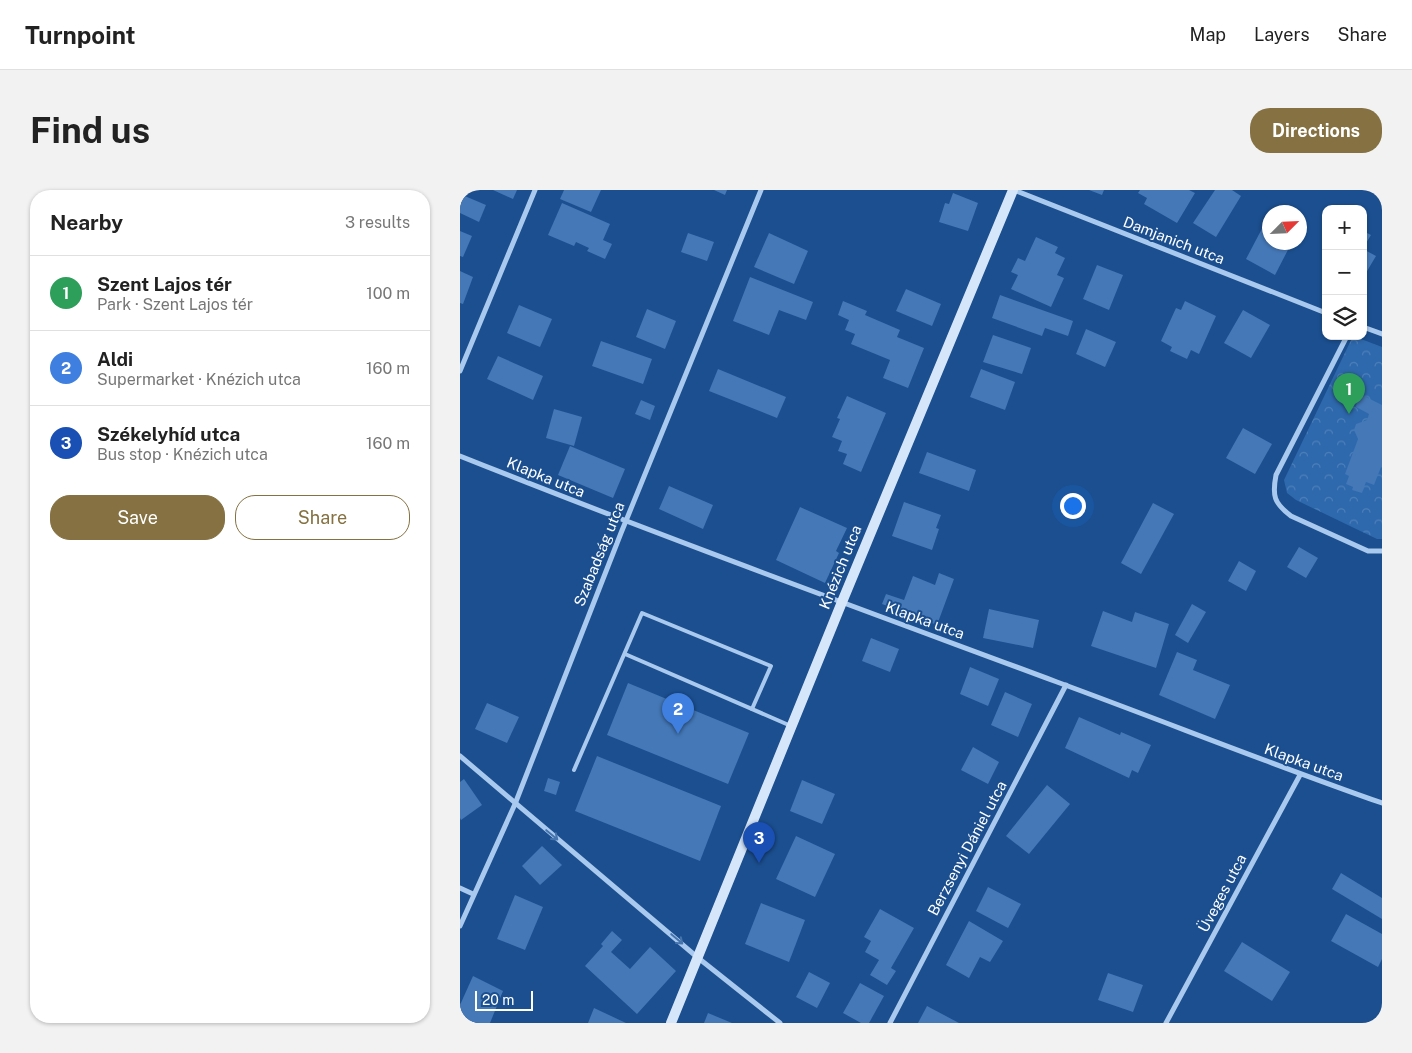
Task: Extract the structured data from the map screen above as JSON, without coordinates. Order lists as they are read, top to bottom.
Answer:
{
  "streets": {
    "street": [
      "Damjanich utca",
      "Klapka utca",
      "Szabadság utca",
      "Knézich utca",
      "Berzsenyi Dániel utca",
      "Üveges utca"
    ]
  },
  "crossings": [
    ["Damjanich utca", "Knézich utca"],
    ["Klapka utca", "Szabadság utca"],
    ["Klapka utca", "Knézich utca"],
    ["Klapka utca", "Berzsenyi Dániel utca"],
    ["Klapka utca", "Üveges utca"]
  ],
  "scale_bar": "20 m",
  "north": "top right",
  "page": {
    "header": "Turnpoint",
    "nav": ["Map", "Layers", "Share"],
    "buttons": [
      "Directions",
      ["Save", "Share"]
    ],
    "title": "Find us",
    "heading": ["Nearby", "3 results"],
    "map_buttons": ["+", "−"],
    "list": [
      {
        "mark": "1",
        "name": "Szent Lajos tér",
        "note": "Park · Szent Lajos tér",
        "value": "100 m"
      },
      {
        "mark": "2",
        "name": "Aldi",
        "note": "Supermarket · Knézich utca",
        "value": "160 m"
      },
      {
        "mark": "3",
        "name": "Székelyhíd utca",
        "note": "Bus stop · Knézich utca",
        "value": "160 m"
      }
    ],
    "pins": ["1", "2", "3"],
    "scale": "20 m"
  }
}
